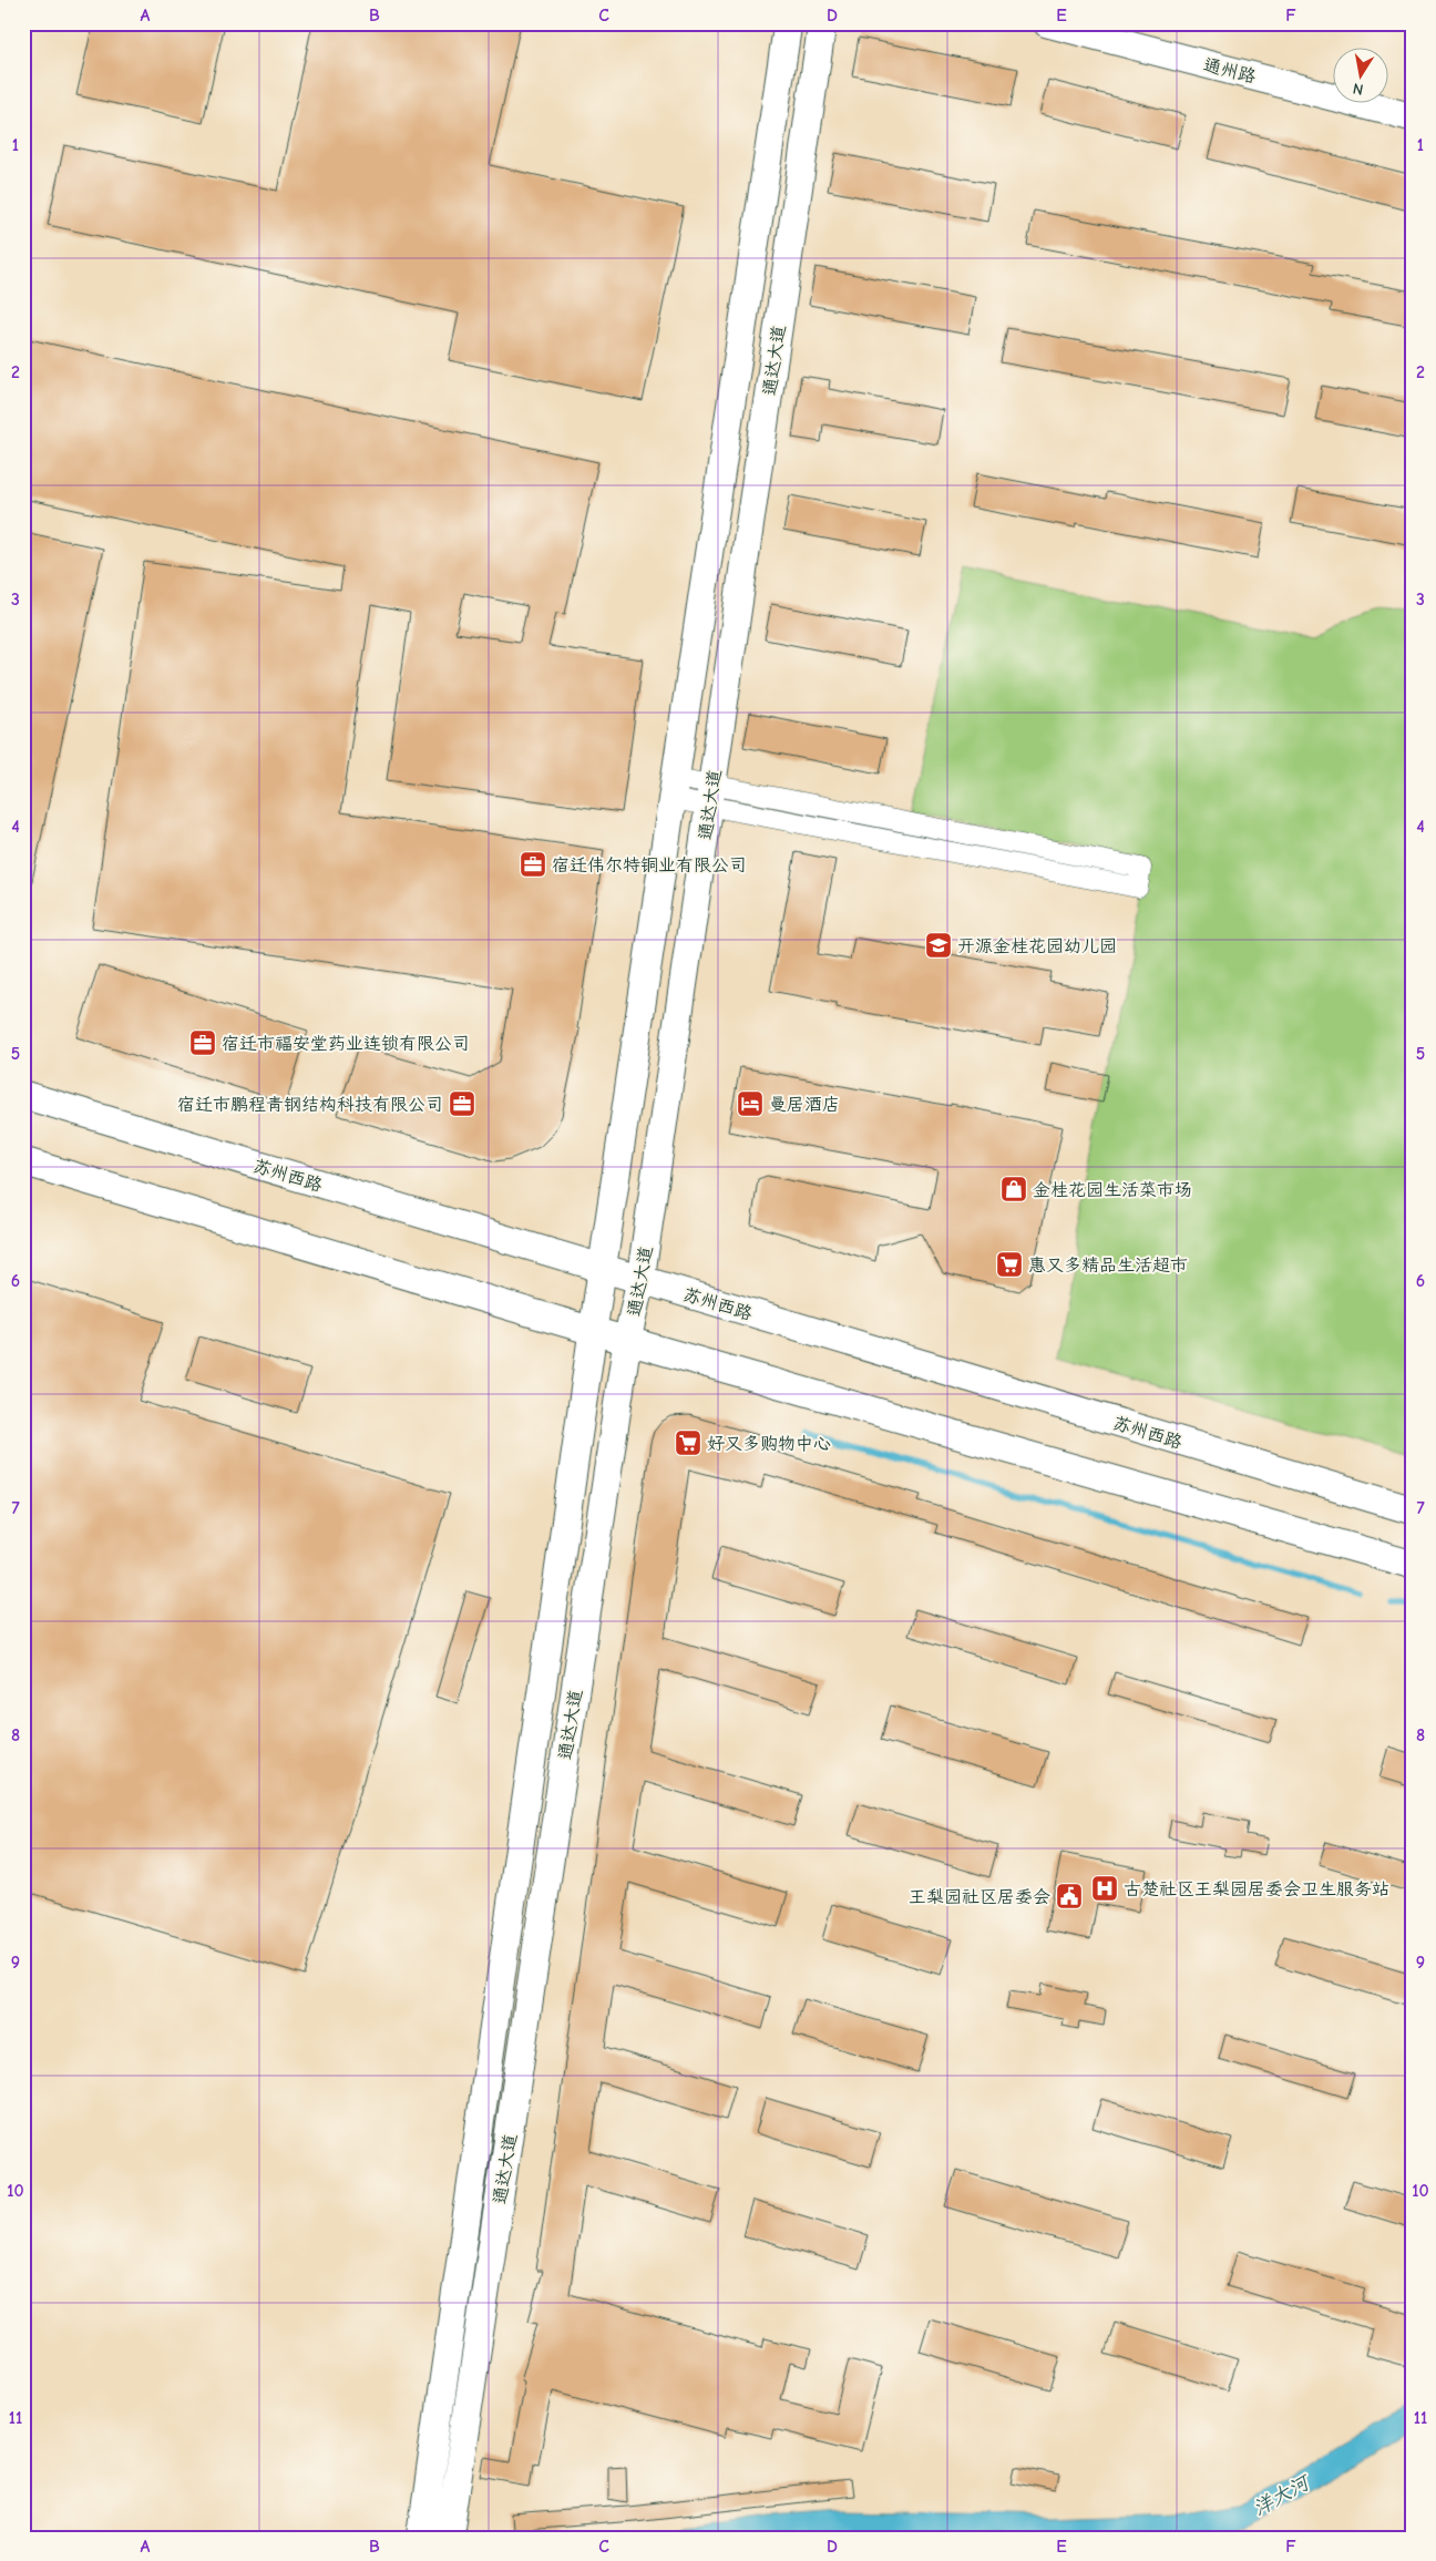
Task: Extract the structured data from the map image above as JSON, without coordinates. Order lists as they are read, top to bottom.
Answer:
{
  "streets": {
    "main road": ["通州路", "通达大道", "苏州西路"]
  },
  "crossings": [
    ["通达大道", "苏州西路"]
  ],
  "water": ["洋大河"],
  "places": {
    "office": ["宿迁伟尔特铜业有限公司", "宿迁市福安堂药业连锁有限公司", "宿迁市鹏程青钢结构科技有限公司"],
    "school or university": ["开源金桂花园幼儿园"],
    "hotel": ["曼居酒店"],
    "shop": ["金桂花园生活菜市场"],
    "supermarket": ["惠又多精品生活超市", "好又多购物中心"],
    "hospital": ["古楚社区王梨园居委会卫生服务站"],
    "public building": ["王梨园社区居委会"]
  },
  "north": "bottom",
  "grid": {
    "columns": [
      "A",
      "B",
      "C",
      "D",
      "E",
      "F"
    ],
    "rows": [
      "1",
      "2",
      "3",
      "4",
      "5",
      "6",
      "7",
      "8",
      "9",
      "10",
      "11"
    ]
  }
}
